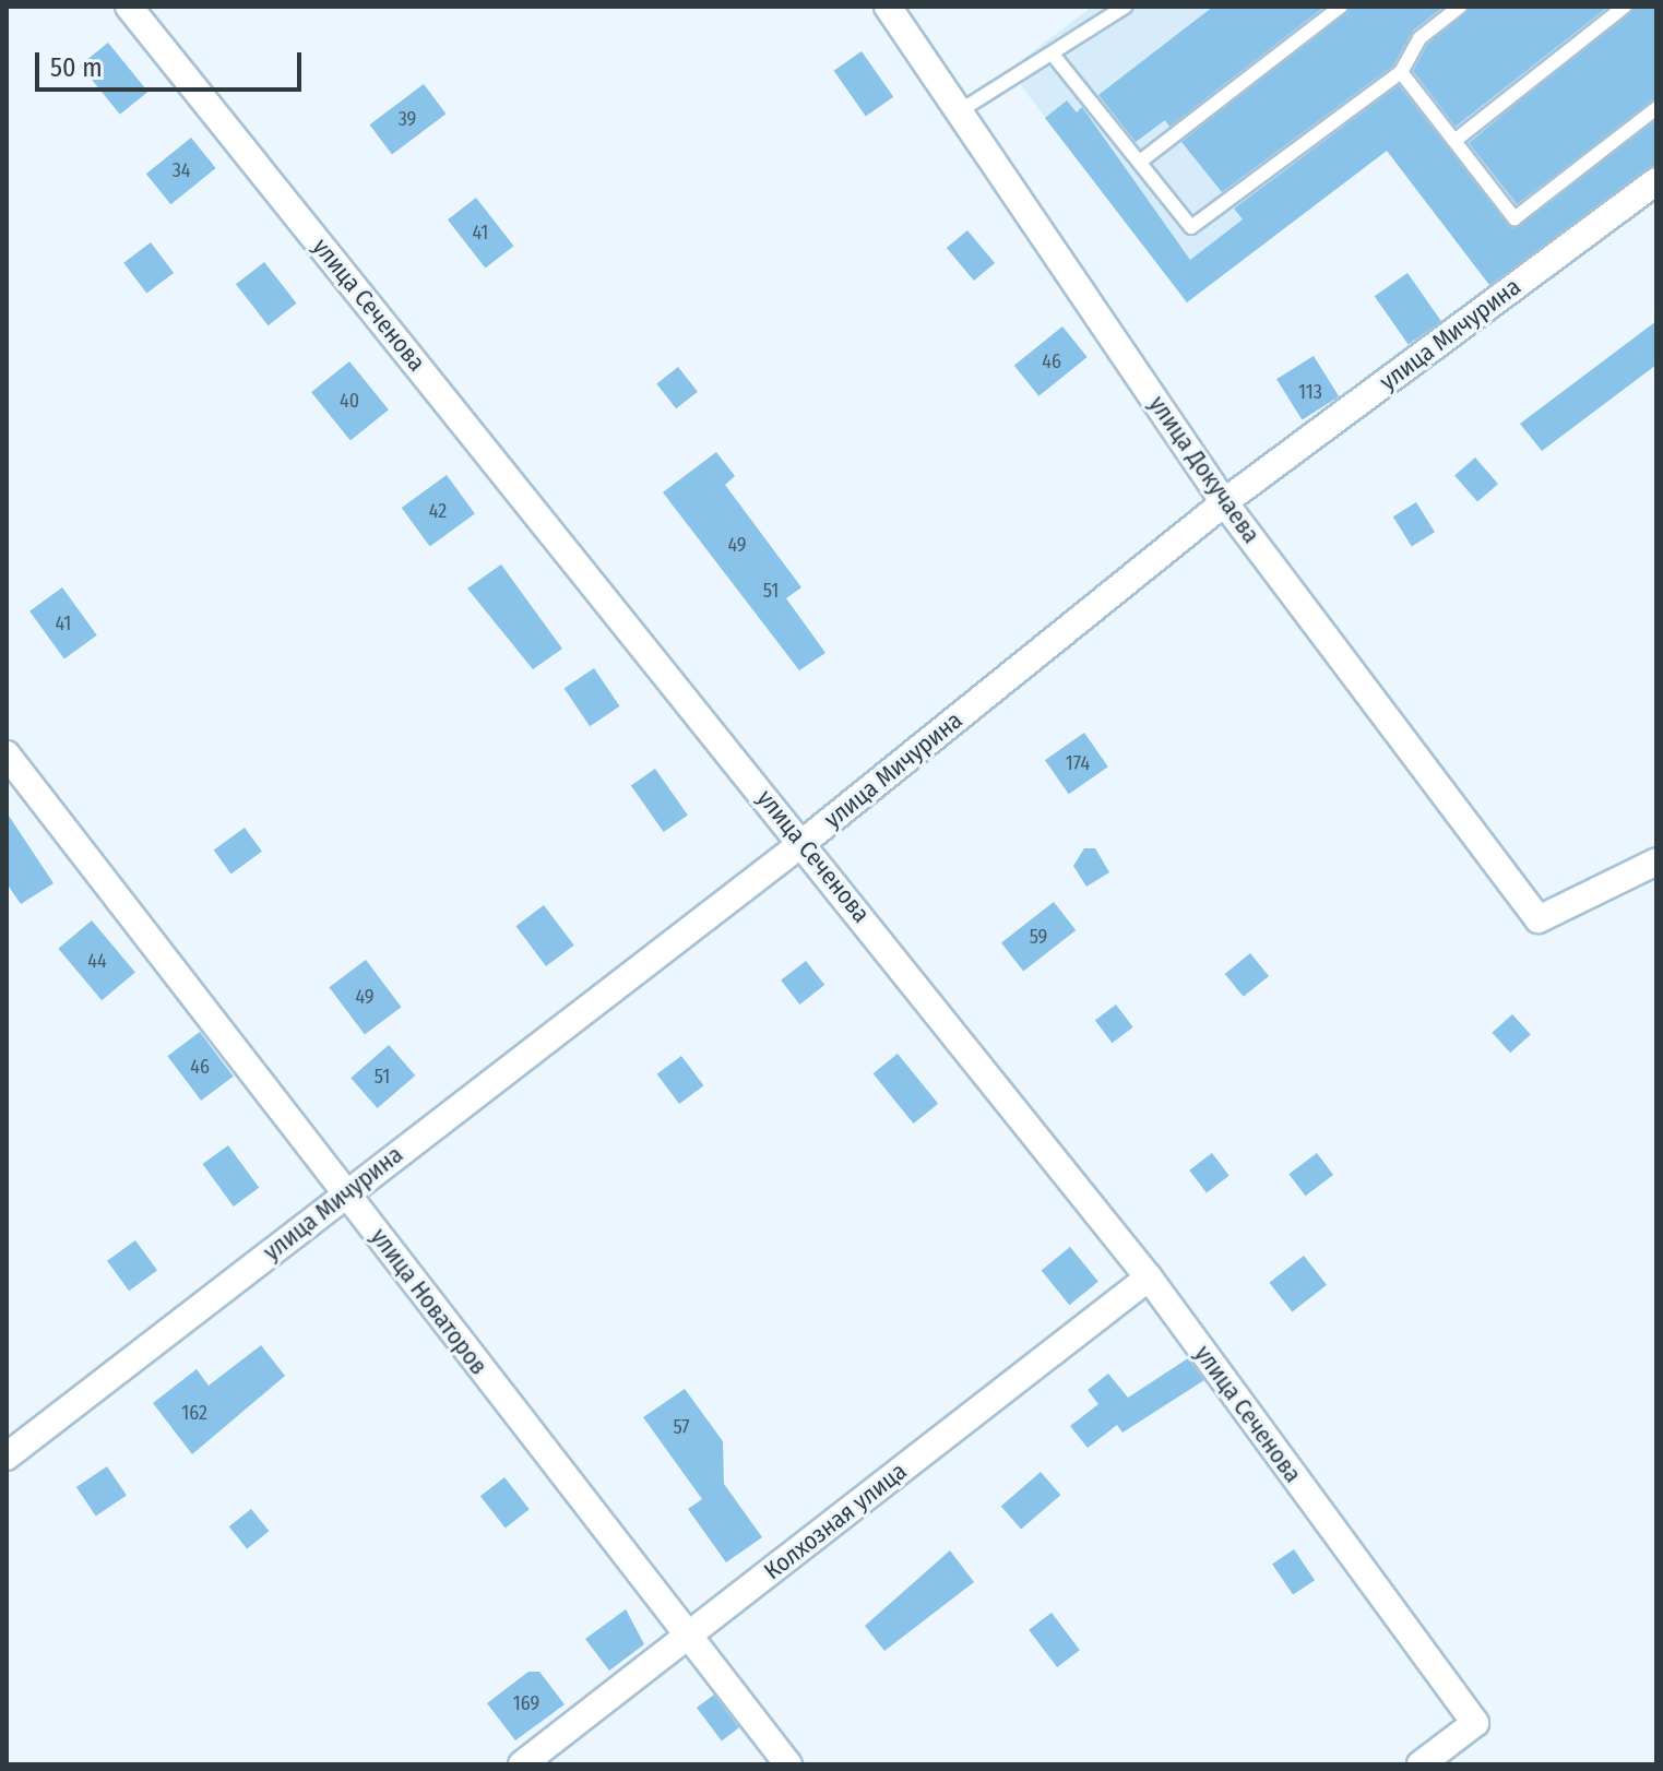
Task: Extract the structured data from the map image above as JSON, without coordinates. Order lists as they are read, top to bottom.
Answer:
{
  "streets": {
    "street": [
      "улица Сеченова",
      "улица Мичурина",
      "улица Докучаева",
      "улица Новаторов",
      "Колхозная улица"
    ]
  },
  "crossings": [
    ["улица Сеченова", "улица Мичурина"],
    ["улица Сеченова", "Колхозная улица"],
    ["улица Мичурина", "улица Докучаева"],
    ["улица Мичурина", "улица Новаторов"],
    ["улица Новаторов", "Колхозная улица"]
  ],
  "house_numbers": [
    "39",
    "34",
    "41",
    "46",
    "113",
    "40",
    "42",
    "49",
    "51",
    "41",
    "174",
    "59",
    "44",
    "49",
    "46",
    "51",
    "162",
    "57",
    "169"
  ],
  "scale_bar": "50 m"
}
